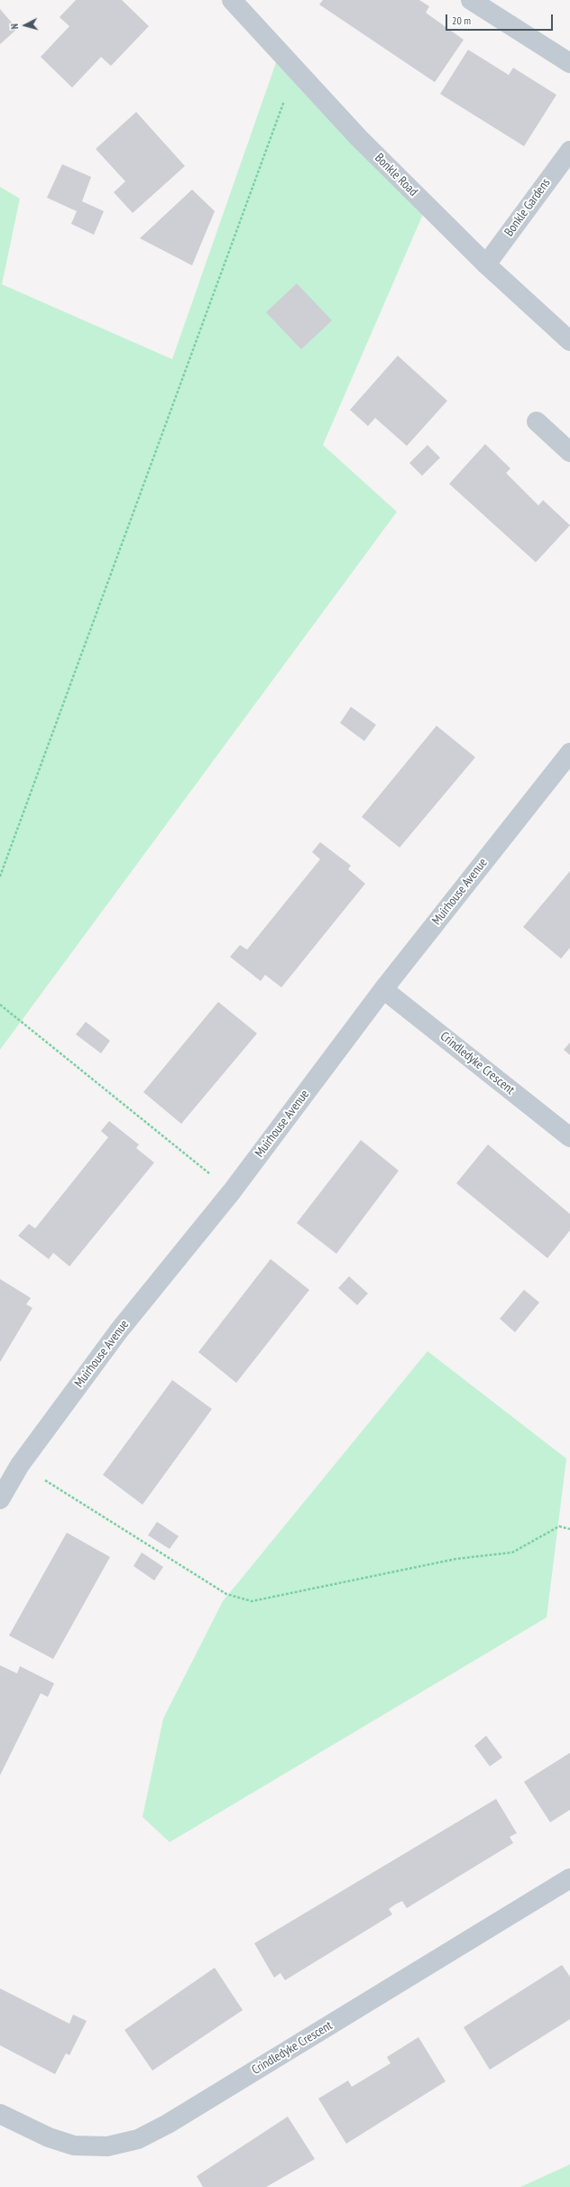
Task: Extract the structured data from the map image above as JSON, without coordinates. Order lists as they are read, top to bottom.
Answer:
{
  "streets": {
    "street": [
      "Bonkle Road",
      "Bonkle Gardens",
      "Muirhouse Avenue",
      "Crindledyke Crescent"
    ]
  },
  "crossings": [
    ["Bonkle Road", "Bonkle Gardens"],
    ["Muirhouse Avenue", "Crindledyke Crescent"]
  ],
  "scale_bar": "20 m",
  "north": "left"
}
